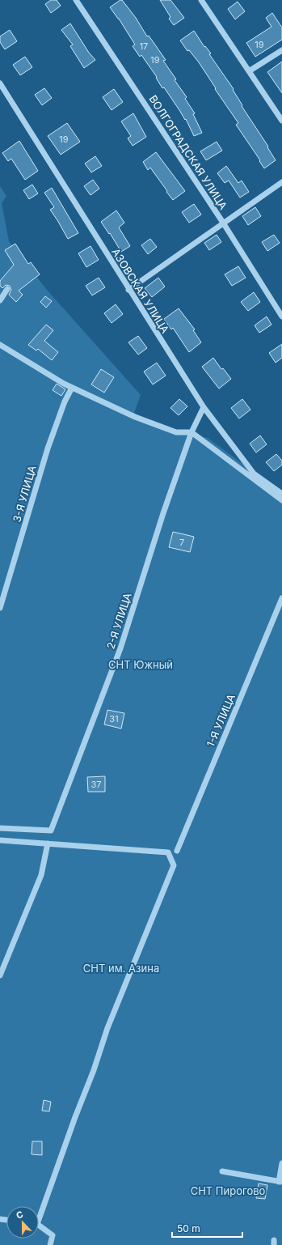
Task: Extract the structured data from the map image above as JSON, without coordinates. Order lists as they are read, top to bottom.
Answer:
{
  "streets": {
    "street": [
      "ВОЛГОГРАДСКАЯ УЛИЦА",
      "АЗОВСКАЯ УЛИЦА",
      "3-Я УЛИЦА",
      "2-Я УЛИЦА",
      "1-Я УЛИЦА"
    ]
  },
  "crossings": [
    ["АЗОВСКАЯ УЛИЦА", "2-Я УЛИЦА"]
  ],
  "parks": ["СНТ Южный", "СНТ им. Азина", "СНТ Пирогово"],
  "house_numbers": [
    "19",
    "17",
    "19",
    "19",
    "7",
    "31",
    "37"
  ],
  "scale_bar": "50 m",
  "north": "top"
}
